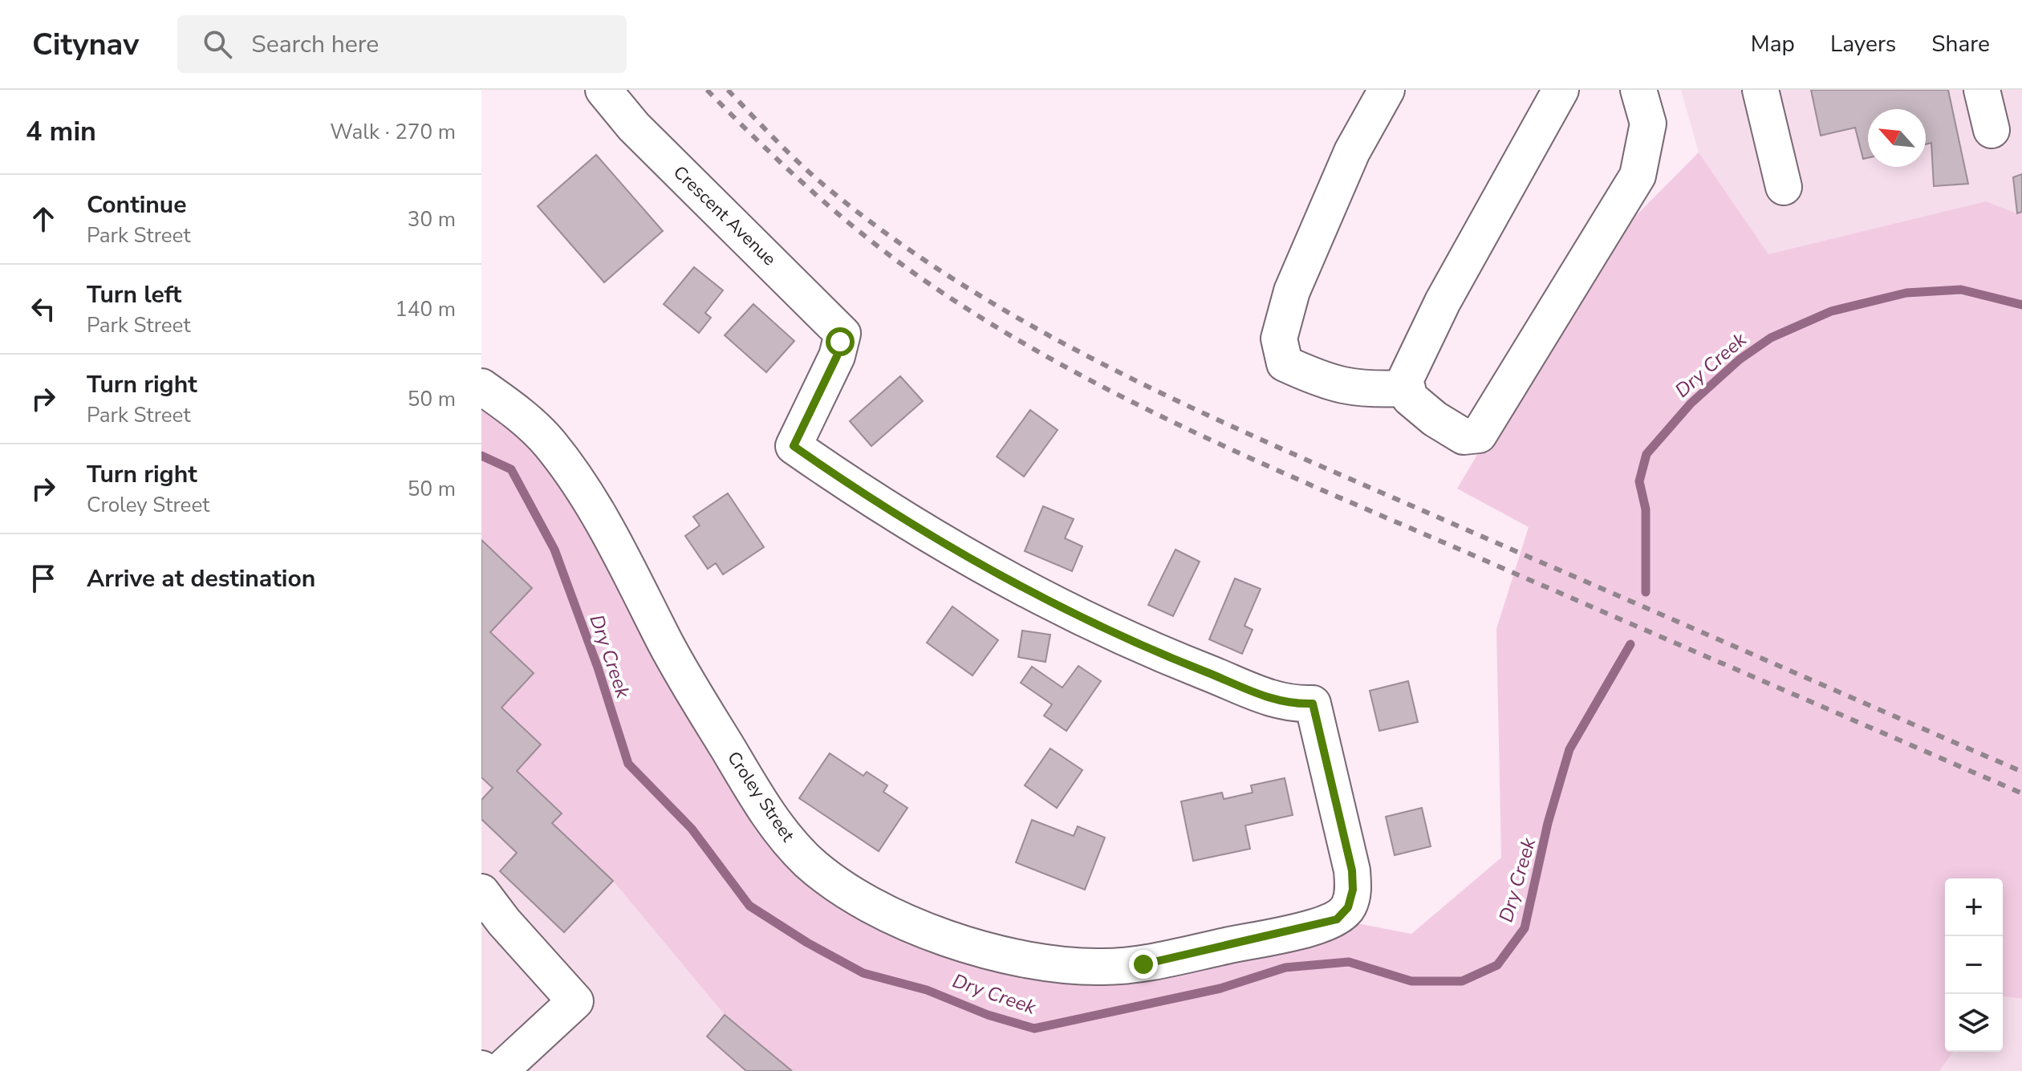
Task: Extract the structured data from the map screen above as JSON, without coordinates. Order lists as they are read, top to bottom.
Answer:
{
  "streets": {
    "street": ["Crescent Avenue", "Croley Street"]
  },
  "crossings": [
    ["Crescent Avenue", "Croley Street"]
  ],
  "water": ["Dry Creek"],
  "north": "top left",
  "page": {
    "header": "Citynav",
    "search": "Search here",
    "nav": ["Map", "Layers", "Share"],
    "heading": ["4 min", "Walk · 270 m"],
    "list": [
      ["Continue", "Park Street", "30 m"],
      ["Turn left", "Park Street", "140 m"],
      ["Turn right", "Park Street", "50 m"],
      ["Turn right", "Croley Street", "50 m"],
      "Arrive at destination"
    ],
    "map_buttons": ["+", "−"]
  }
}
